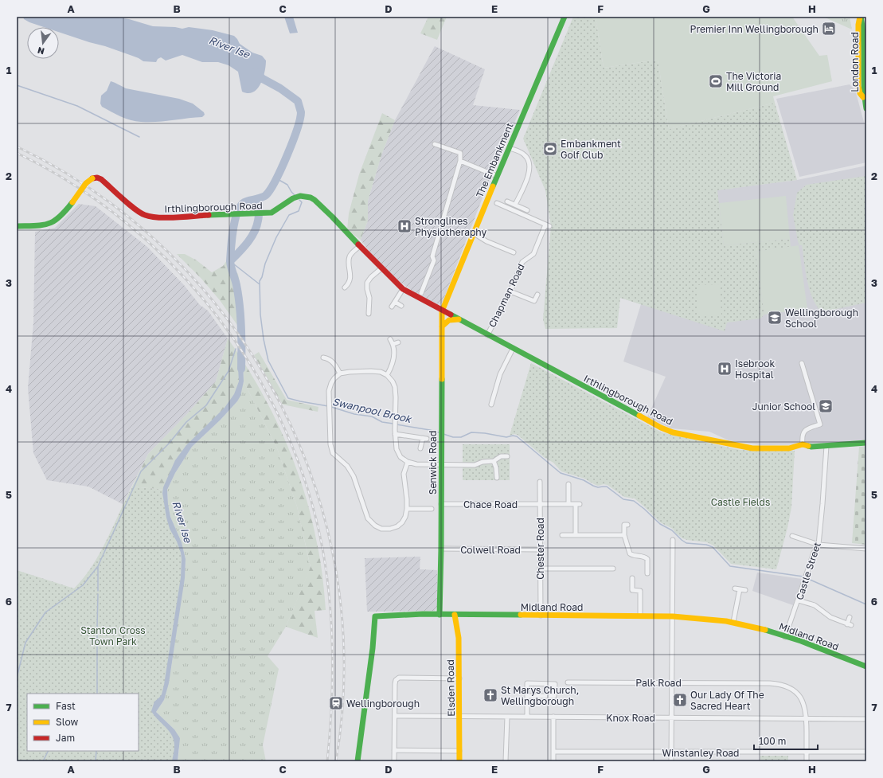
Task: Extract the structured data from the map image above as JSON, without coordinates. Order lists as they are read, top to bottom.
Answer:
{
  "streets": {
    "main road": [
      "London Road",
      "The Embankment",
      "Irthlingborough Road",
      "Senwick Road",
      "Midland Road",
      "Elsden Road"
    ],
    "street": [
      "Chapman Road",
      "Chace Road",
      "Chester Road",
      "Colwell Road",
      "Castle Street",
      "Palk Road",
      "Knox Road",
      "Winstanley Road"
    ]
  },
  "crossings": [
    ["The Embankment", "Irthlingborough Road"],
    ["The Embankment", "Senwick Road"],
    ["Irthlingborough Road", "Chapman Road"],
    ["Irthlingborough Road", "Senwick Road"],
    ["Irthlingborough Road", "Castle Street"],
    ["Senwick Road", "Chace Road"],
    ["Senwick Road", "Colwell Road"],
    ["Senwick Road", "Midland Road"],
    ["Chace Road", "Chester Road"],
    ["Chester Road", "Colwell Road"],
    ["Chester Road", "Midland Road"],
    ["Castle Street", "Midland Road"],
    ["Midland Road", "Elsden Road"],
    ["Palk Road", "Knox Road"],
    ["Palk Road", "Winstanley Road"],
    ["Elsden Road", "Knox Road"]
  ],
  "water": ["River Ise", "Swanpool Brook"],
  "parks": ["Castle Fields", "Stanton Cross Town Park"],
  "places": {
    "hotel": ["Premier Inn Wellingborough"],
    "sports": ["The Victoria Mill Ground", "Embankment Golf Club"],
    "hospital": ["Stronglines Physiotheraphy", "Isebrook Hospital"],
    "school or university": ["Wellingborough School", "Junior School"],
    "church": ["St Marys Church, Wellingborough", "Our Lady Of The Sacred Heart"],
    "station": ["Wellingborough"]
  },
  "legend": ["Fast", "Slow", "Jam"],
  "scale_bar": "100 m",
  "north": "bottom",
  "grid": {
    "columns": [
      "A",
      "B",
      "C",
      "D",
      "E",
      "F",
      "G",
      "H"
    ],
    "rows": [
      "1",
      "2",
      "3",
      "4",
      "5",
      "6",
      "7"
    ]
  }
}
